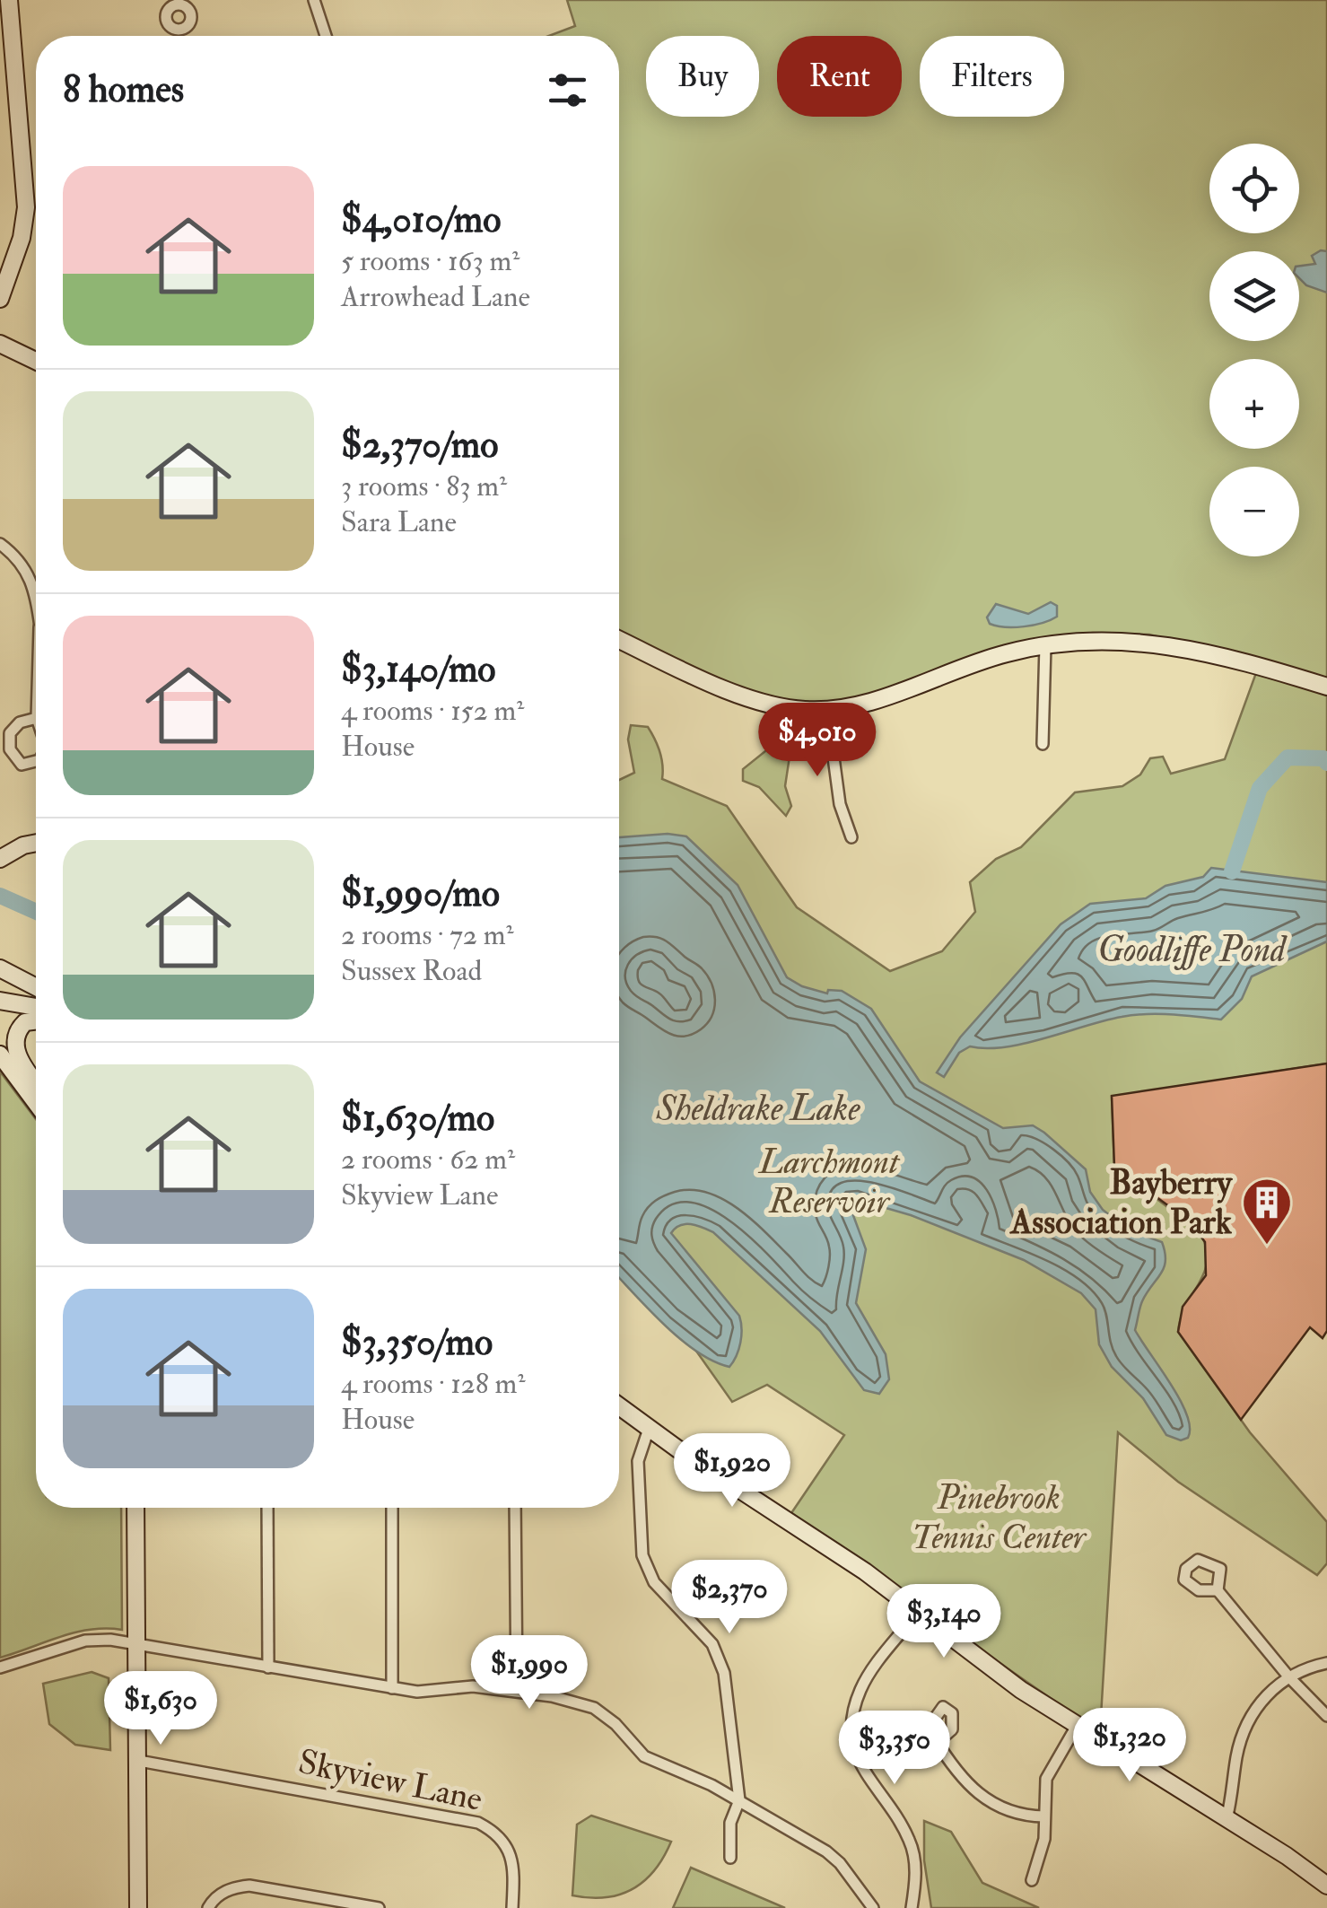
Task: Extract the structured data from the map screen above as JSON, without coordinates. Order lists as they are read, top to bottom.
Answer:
{
  "streets": {
    "street": ["Skyview Lane"]
  },
  "water": ["Goodliffe Pond", "Sheldrake Lake"],
  "parks": ["Larchmont Reservoir", "Pinebrook Tennis Center"],
  "places": {
    "building": ["Bayberry Association Park"]
  },
  "page": {
    "chip": ["Buy", "Rent", "Filters"],
    "heading": "8 homes",
    "map_buttons": ["+", "−"],
    "list": [
      {
        "name": "$4,010/mo",
        "note": "5 rooms · 163 m² · Arrowhead Lane"
      },
      {
        "name": "$2,370/mo",
        "note": "3 rooms · 83 m² · Sara Lane"
      },
      {
        "name": "$3,140/mo",
        "note": "4 rooms · 152 m² · House"
      },
      {
        "name": "$1,990/mo",
        "note": "2 rooms · 72 m² · Sussex Road"
      },
      {
        "name": "$1,630/mo",
        "note": "2 rooms · 62 m² · Skyview Lane"
      },
      {
        "name": "$3,350/mo",
        "note": "4 rooms · 128 m² · House"
      }
    ],
    "price": [
      "$4,010",
      "$1,920",
      "$2,370",
      "$3,140",
      "$1,990",
      "$1,630",
      "$1,320",
      "$3,350"
    ]
  }
}
